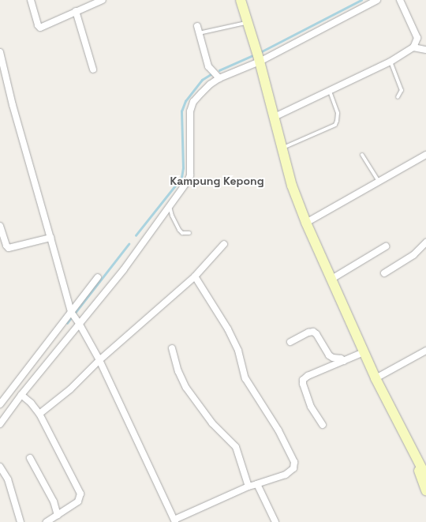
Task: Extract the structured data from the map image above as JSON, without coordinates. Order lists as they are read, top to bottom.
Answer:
{
  "districts": ["Kampung Kepong"]
}
